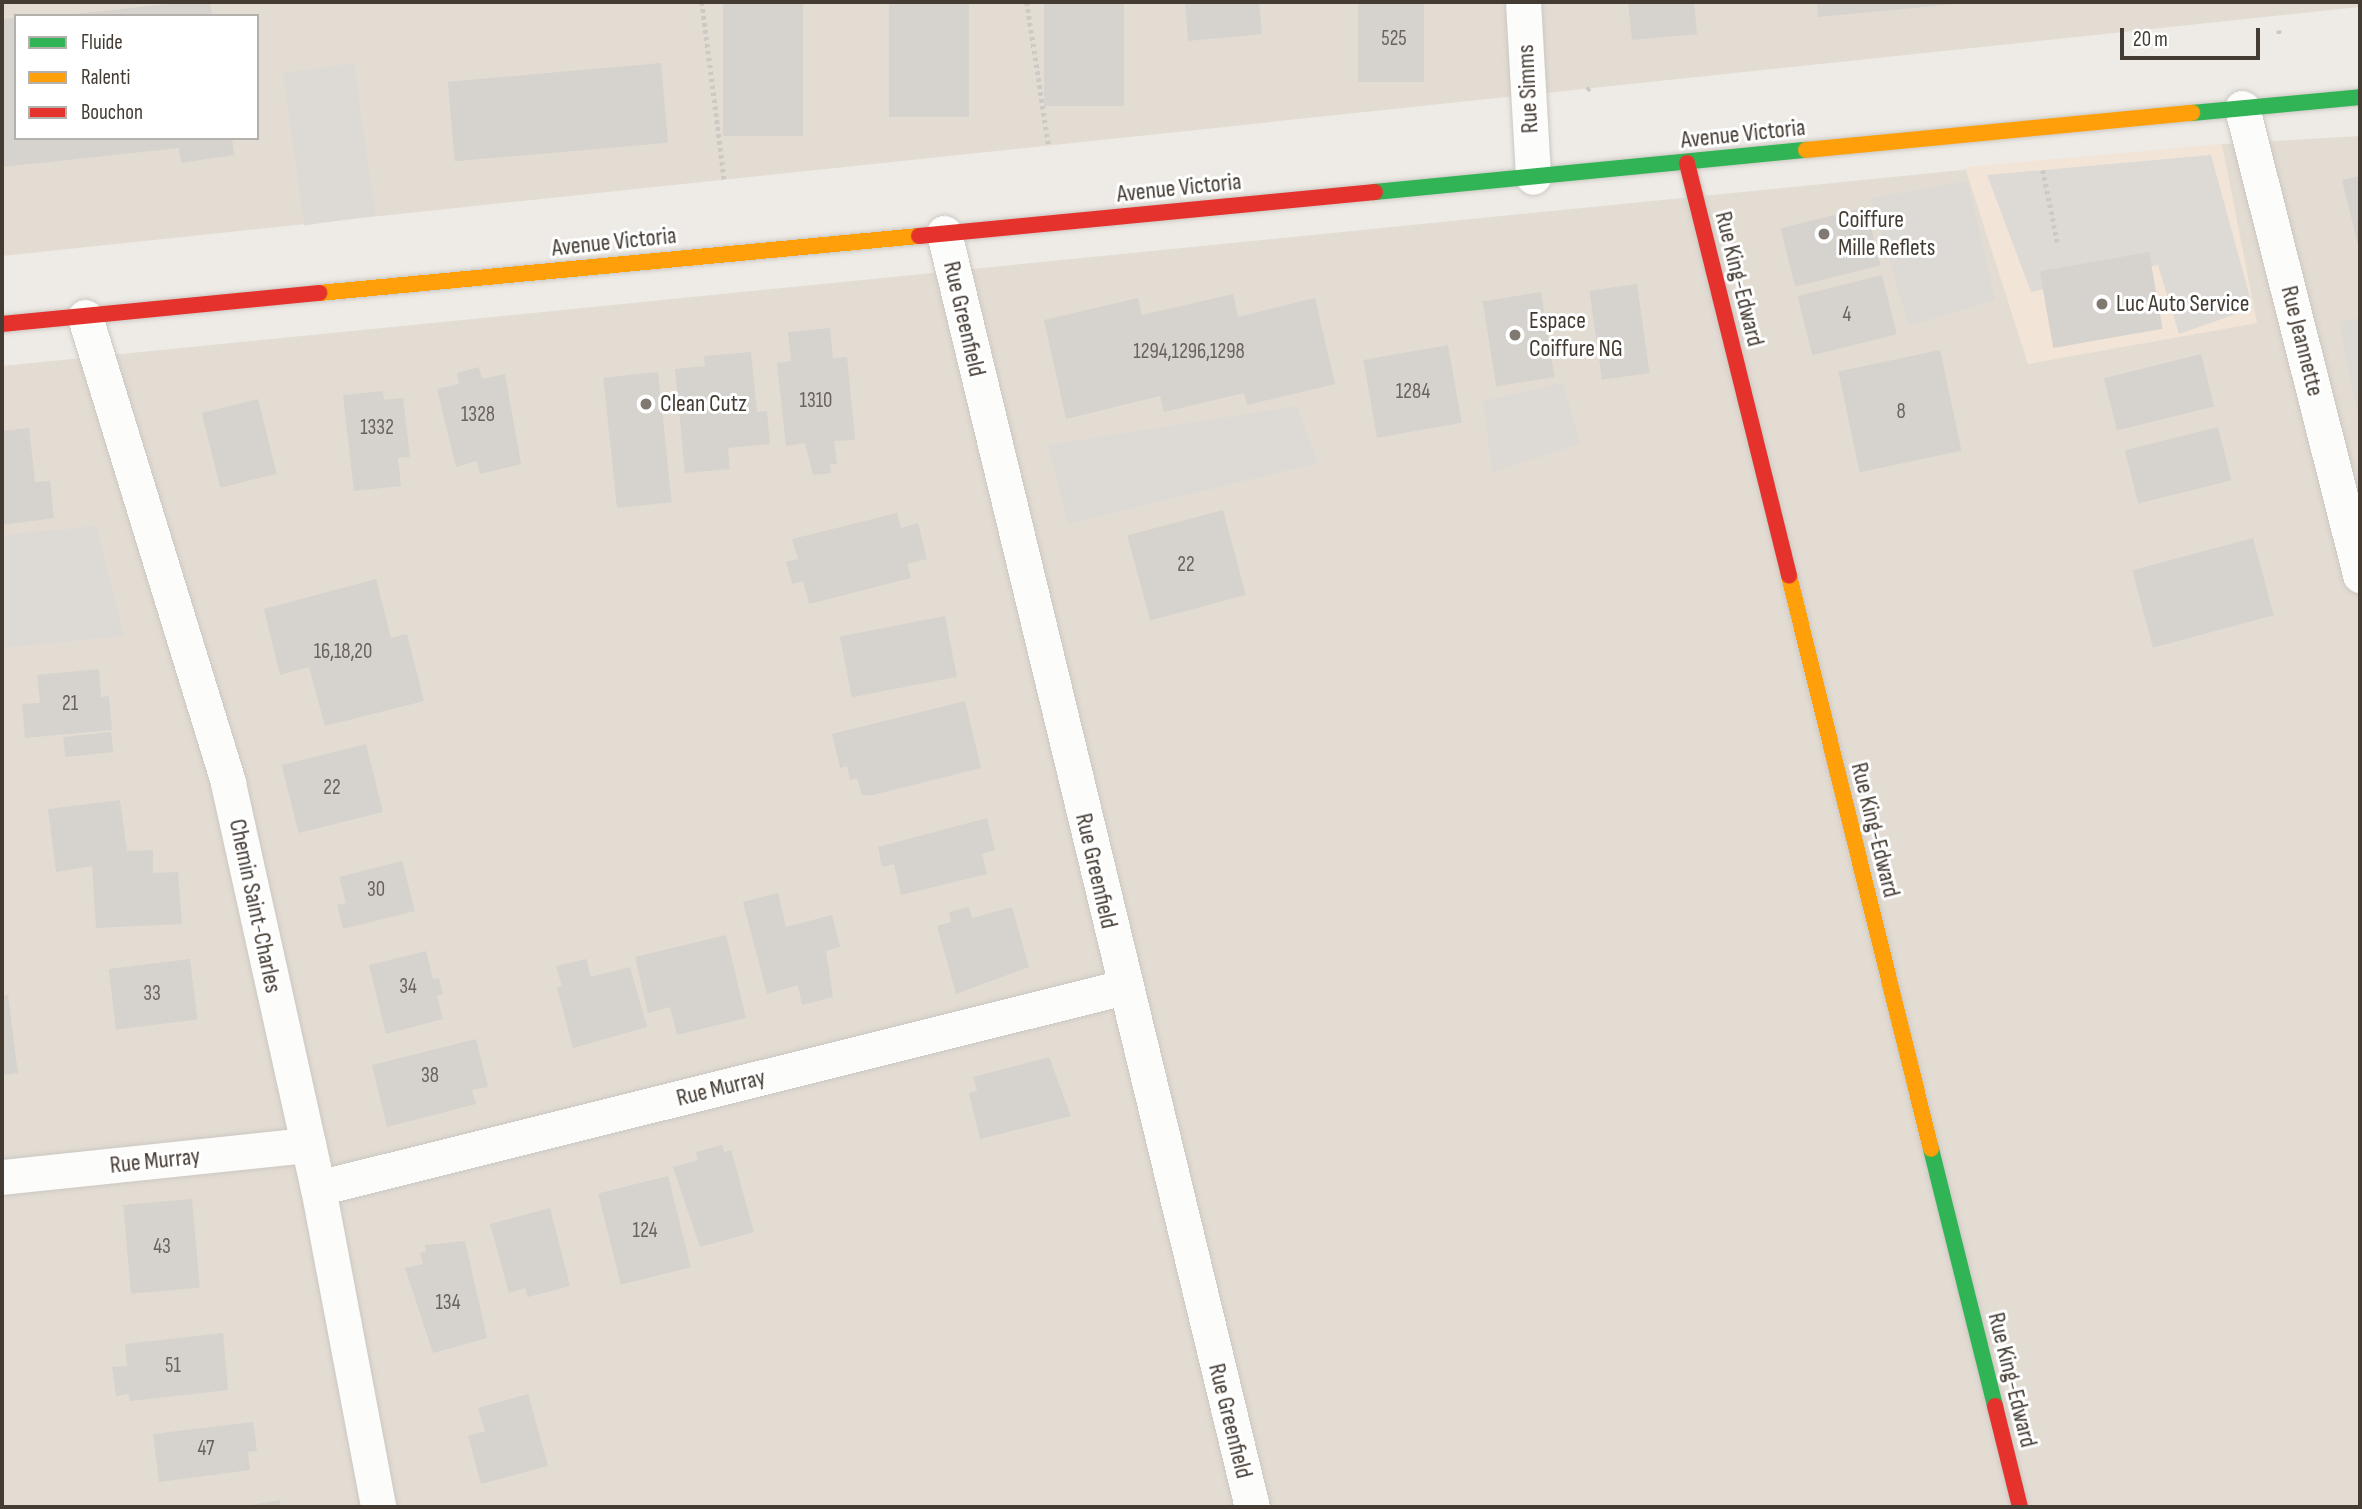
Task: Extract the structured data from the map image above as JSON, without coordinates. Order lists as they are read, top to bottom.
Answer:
{
  "streets": {
    "street": [
      "Rue Simms",
      "Avenue Victoria",
      "Rue King-Edward",
      "Rue Greenfield",
      "Rue Jeannette",
      "Chemin Saint-Charles",
      "Rue Murray"
    ]
  },
  "crossings": [
    ["Rue Simms", "Avenue Victoria"],
    ["Avenue Victoria", "Rue King-Edward"],
    ["Avenue Victoria", "Rue Greenfield"],
    ["Avenue Victoria", "Rue Jeannette"],
    ["Avenue Victoria", "Chemin Saint-Charles"],
    ["Rue Greenfield", "Rue Murray"],
    ["Chemin Saint-Charles", "Rue Murray"]
  ],
  "places": [
    "Coiffure Mille Reflets",
    "Luc Auto Service",
    "Espace Coiffure NG",
    "Clean Cutz"
  ],
  "house_numbers": [
    "525",
    "4",
    "1294,1296,1298",
    "1284",
    "1310",
    "8",
    "1328",
    "1332",
    "22",
    "16,18,20",
    "21",
    "22",
    "30",
    "34",
    "33",
    "38",
    "124",
    "43",
    "134",
    "51",
    "47"
  ],
  "legend": ["Fluide", "Ralenti", "Bouchon"],
  "scale_bar": "20 m"
}
